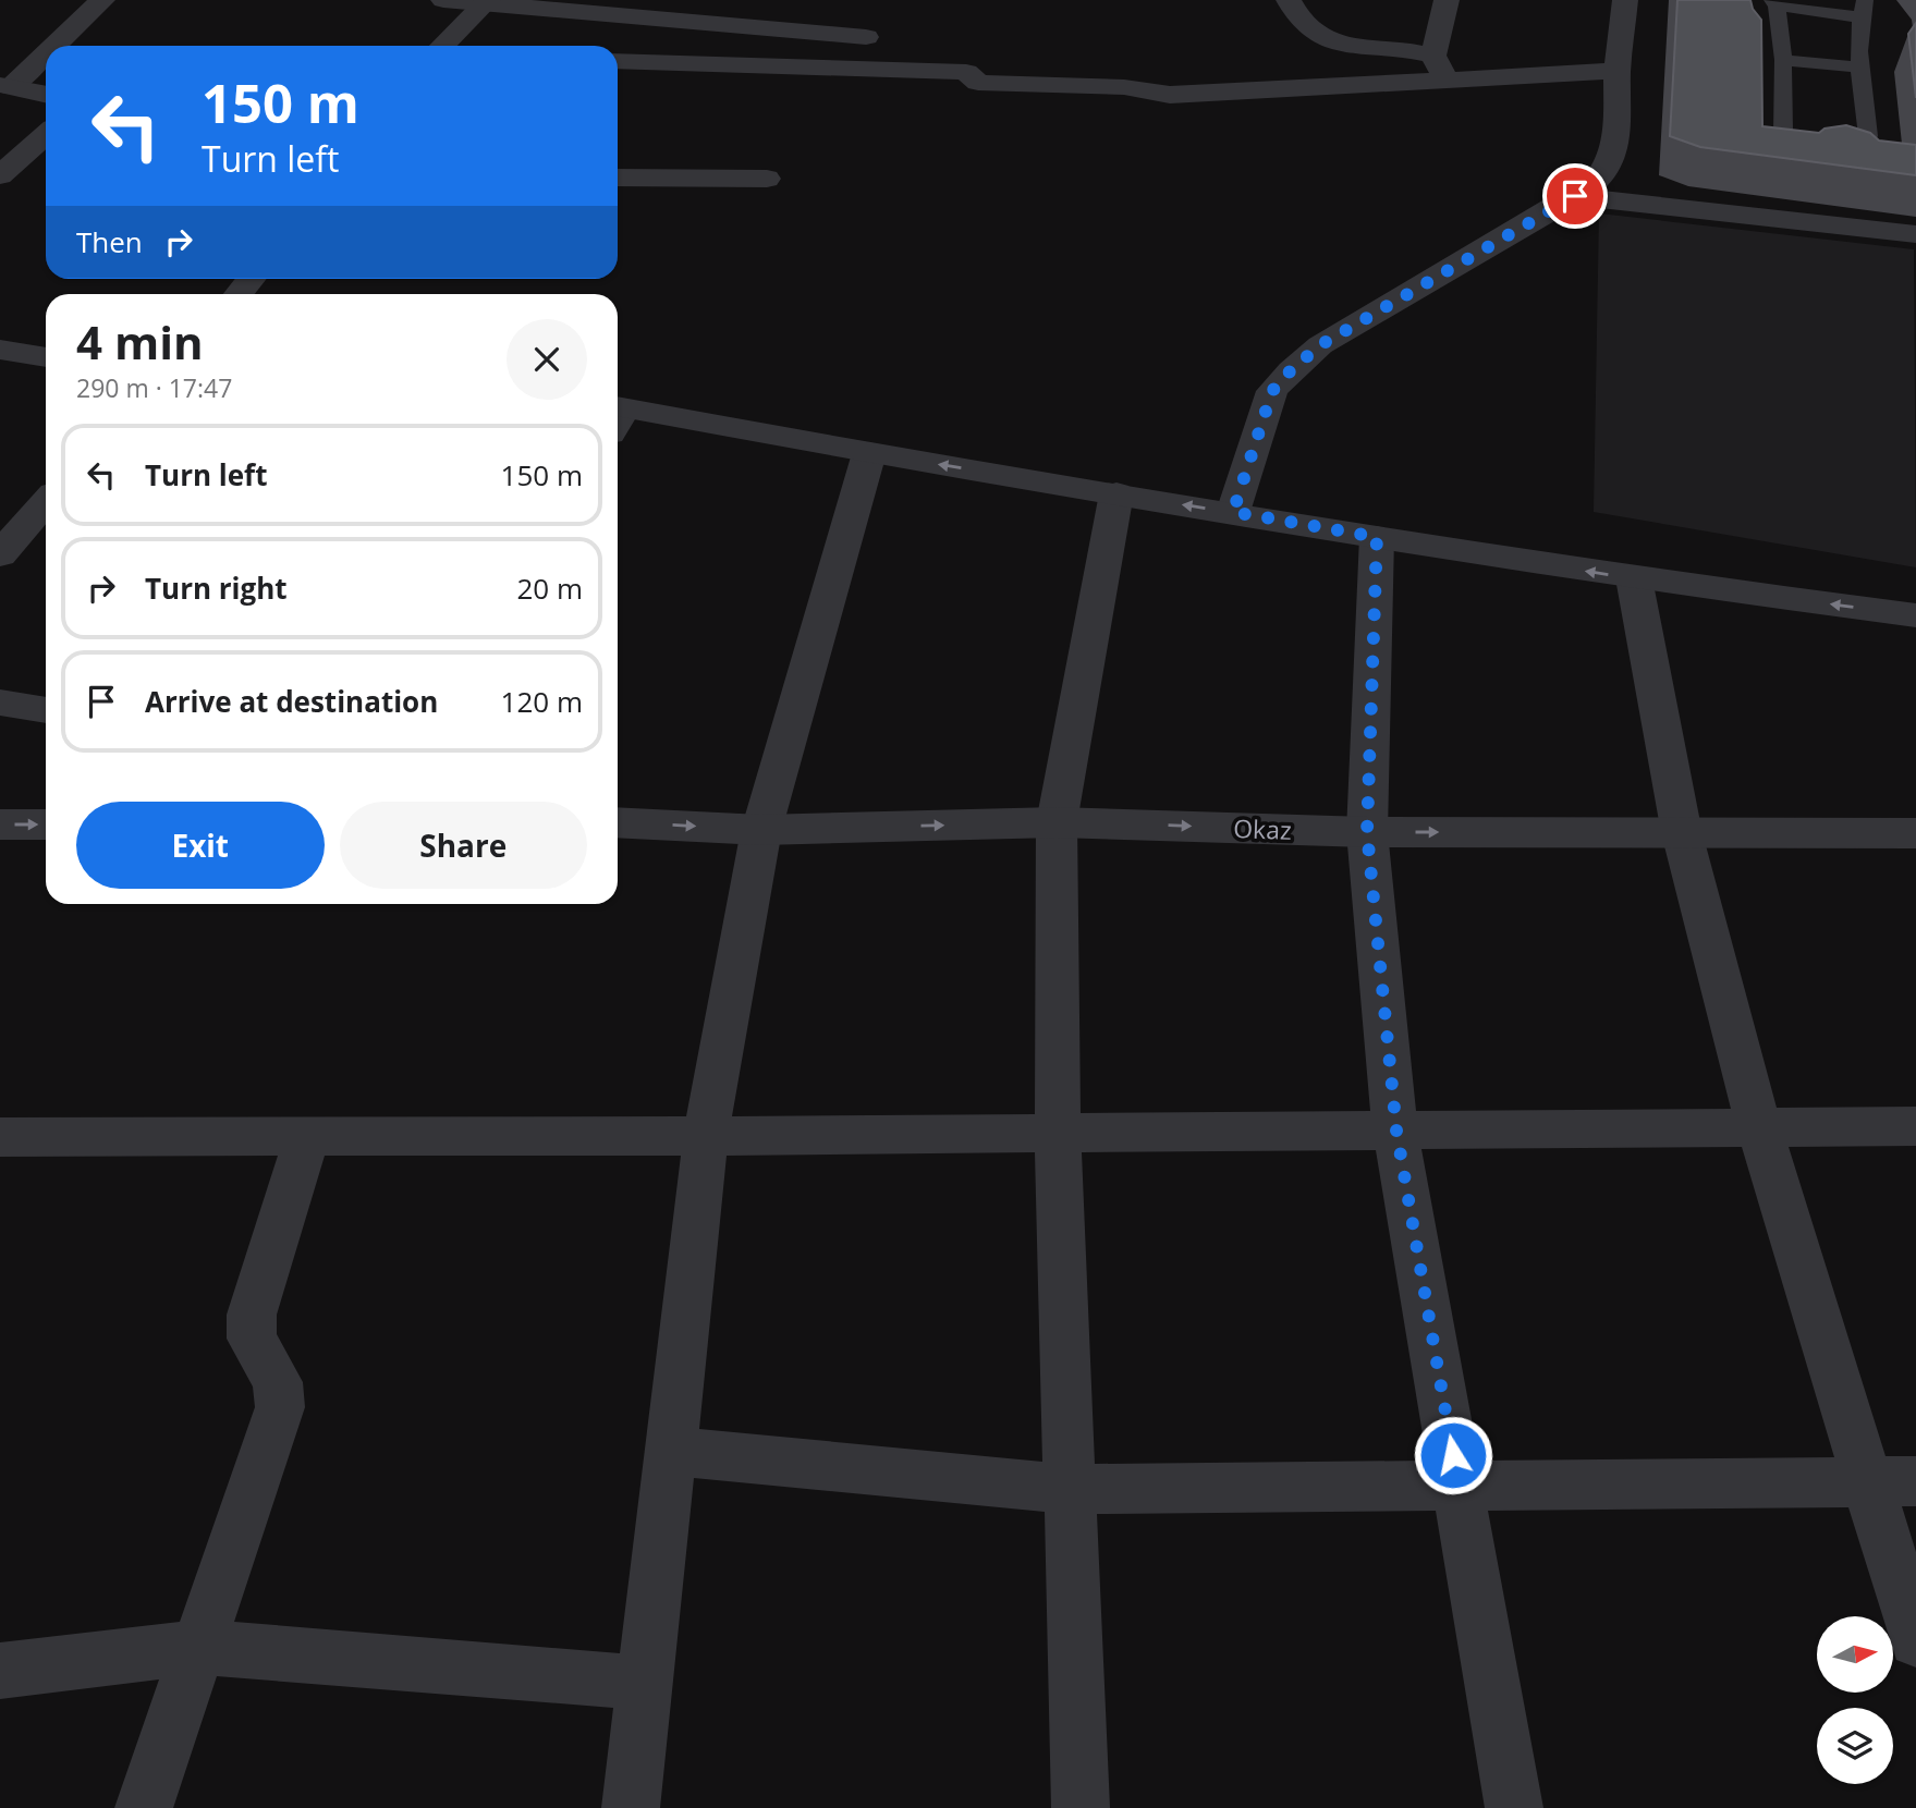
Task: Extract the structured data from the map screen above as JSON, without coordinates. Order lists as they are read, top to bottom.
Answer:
{
  "streets": {
    "street": ["Okaz"]
  },
  "north": "right",
  "page": {
    "turn": ["150 m", "Turn left"],
    "then": "Then",
    "heading": ["4 min", "290 m · 17:47"],
    "list": [
      {
        "name": "Turn left",
        "value": "150 m"
      },
      {
        "name": "Turn right",
        "value": "20 m"
      },
      {
        "name": "Arrive at destination",
        "value": "120 m"
      }
    ],
    "buttons": ["Exit", "Share"]
  }
}
